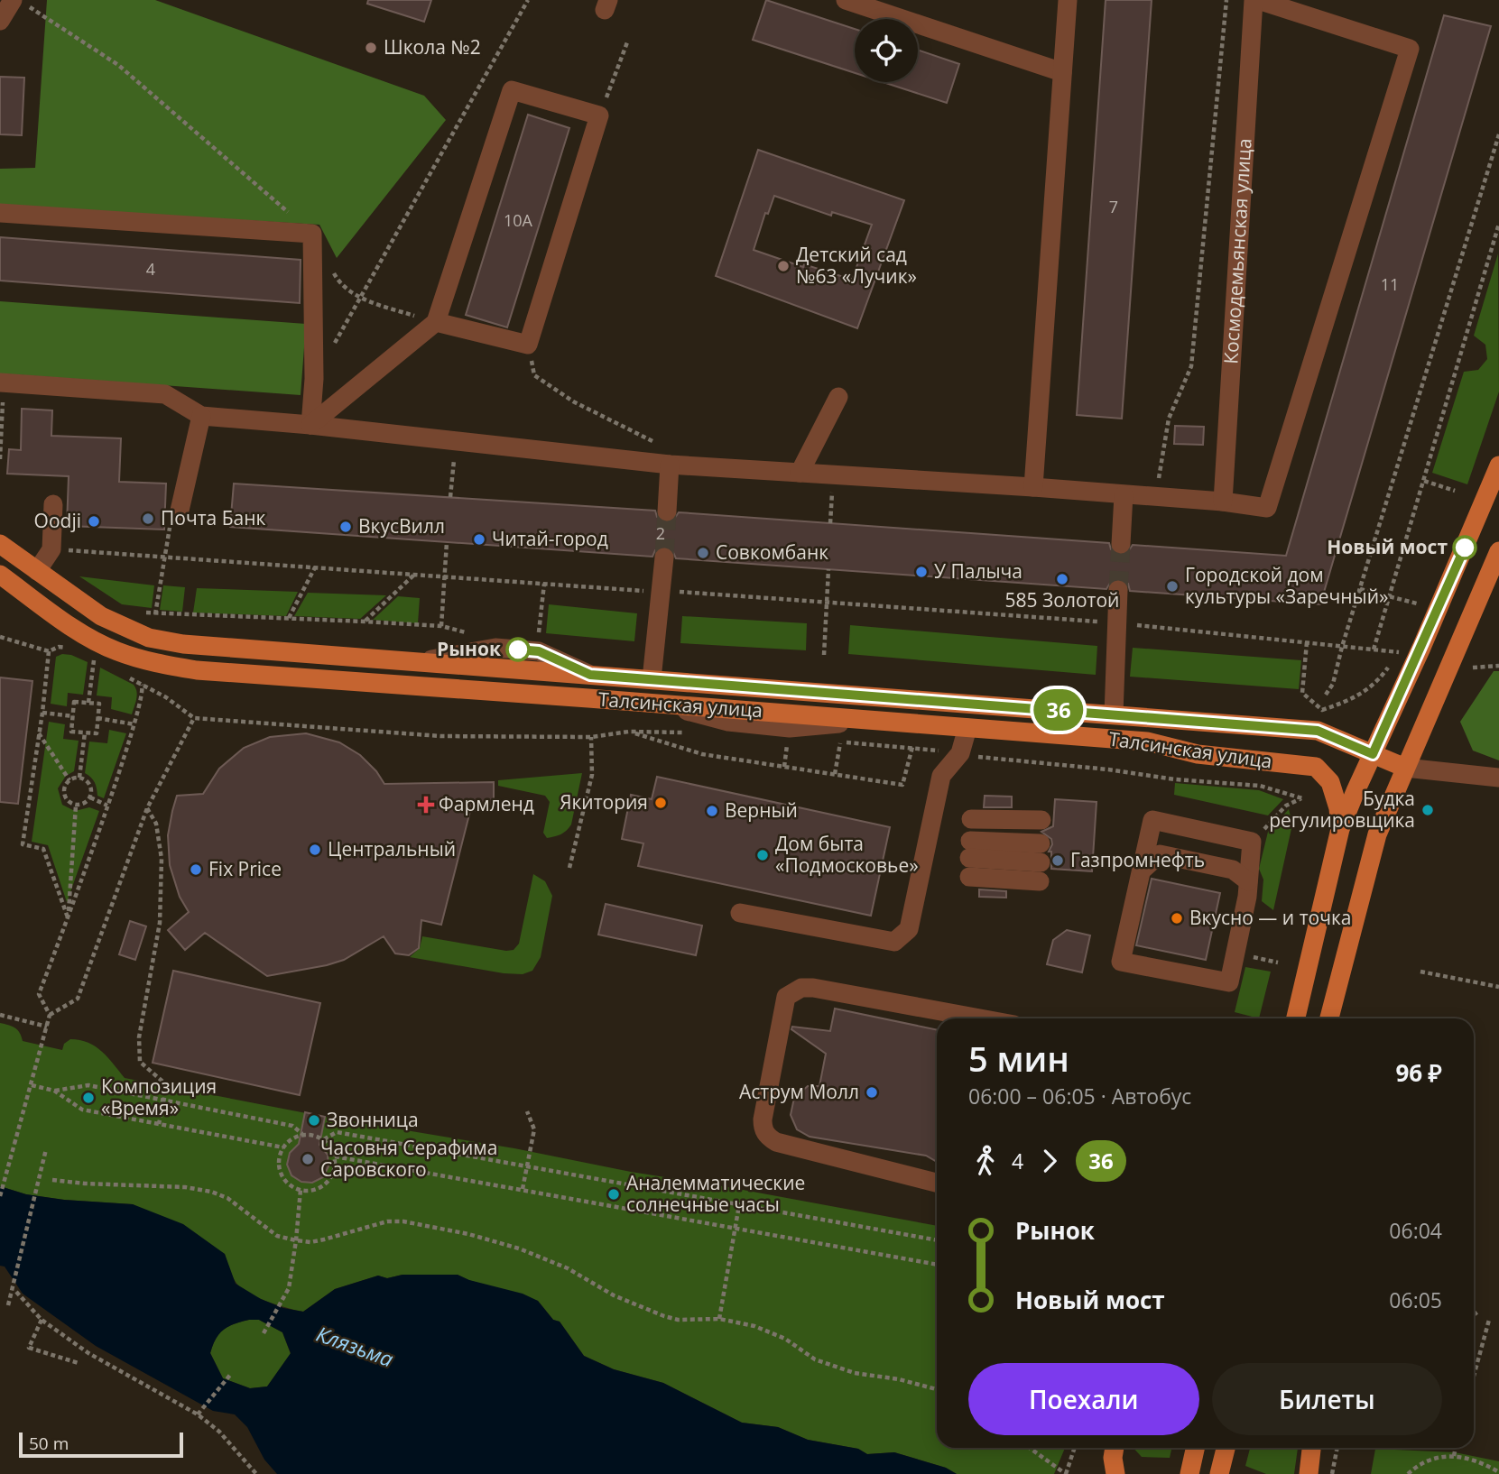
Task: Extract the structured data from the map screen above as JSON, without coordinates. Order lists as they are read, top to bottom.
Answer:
{
  "streets": {
    "main road": ["Талсинская улица"],
    "street": ["Космодемьянская улица"]
  },
  "water": ["Клязьма"],
  "places": {
    "other": [
      "Школа №2",
      "Детский сад №63 «Лучик»",
      "Почта Банк",
      "Oodji",
      "ВкусВилл",
      "Читай-город",
      "Новый мост",
      "Совкомбанк",
      "У Палыча",
      "585 Золотой",
      "Городской дом культуры «Заречный»",
      "Рынок",
      "Якитория",
      "Будка регулировщика",
      "Верный",
      "Центральный",
      "Дом быта «Подмосковье»",
      "Газпромнефть",
      "Fix Price",
      "Вкусно — и точка",
      "Аструм Молл",
      "Композиция «Время»",
      "Звонница",
      "Часовня Серафима Саровского",
      "Аналемматические солнечные часы"
    ],
    "health": ["Фармленд"]
  },
  "lines": ["bus line 36"],
  "house_numbers": [
    "7",
    "10А",
    "4",
    "11",
    "2"
  ],
  "scale_bar": "50 m",
  "page": {
    "on_map": "36",
    "heading": ["5 мин", "06:00 – 06:05 · Автобус", "96 ₽"],
    "legs": ["4", "36"],
    "list": [
      {
        "name": "Рынок",
        "value": "06:04"
      },
      {
        "name": "Новый мост",
        "value": "06:05"
      }
    ],
    "buttons": ["Поехали", "Билеты"],
    "scale": "50 m"
  }
}
